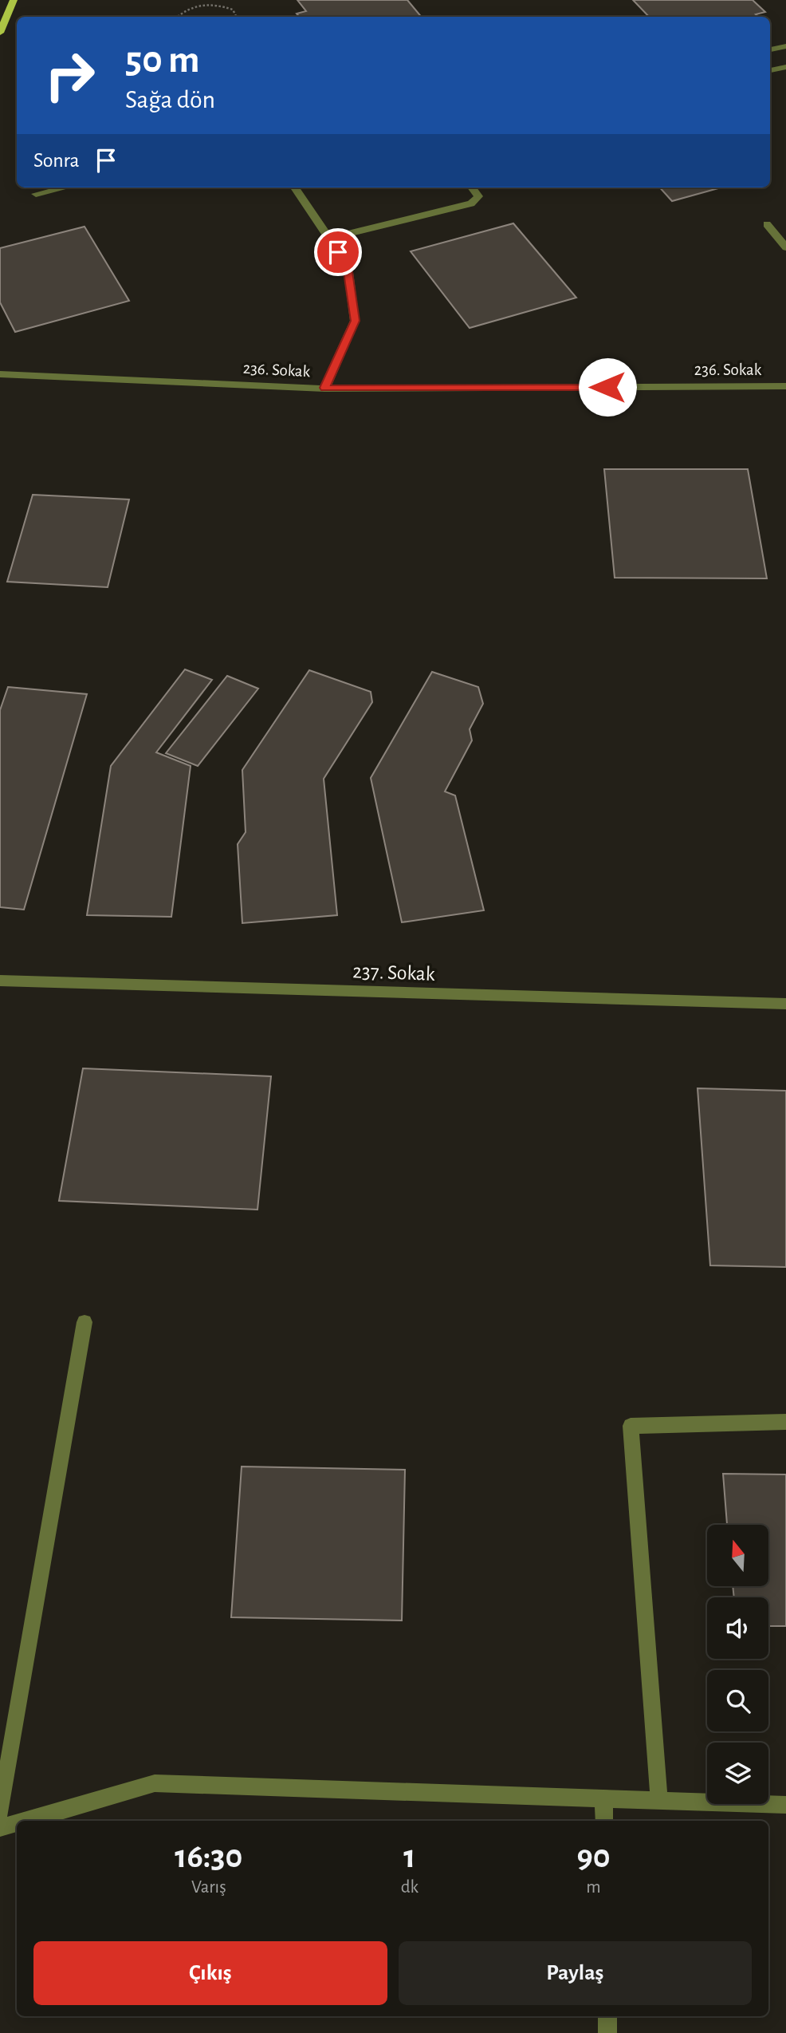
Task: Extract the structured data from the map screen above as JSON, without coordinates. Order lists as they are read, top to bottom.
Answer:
{
  "streets": {
    "street": ["236. Sokak", "237. Sokak"]
  },
  "north": "top",
  "page": {
    "turn": ["50 m", "Sağa dön"],
    "then": "Sonra",
    "eta": [
      "16:30",
      "Varış",
      "1",
      "dk",
      "90",
      "m"
    ],
    "buttons": ["Çıkış", "Paylaş"]
  }
}
